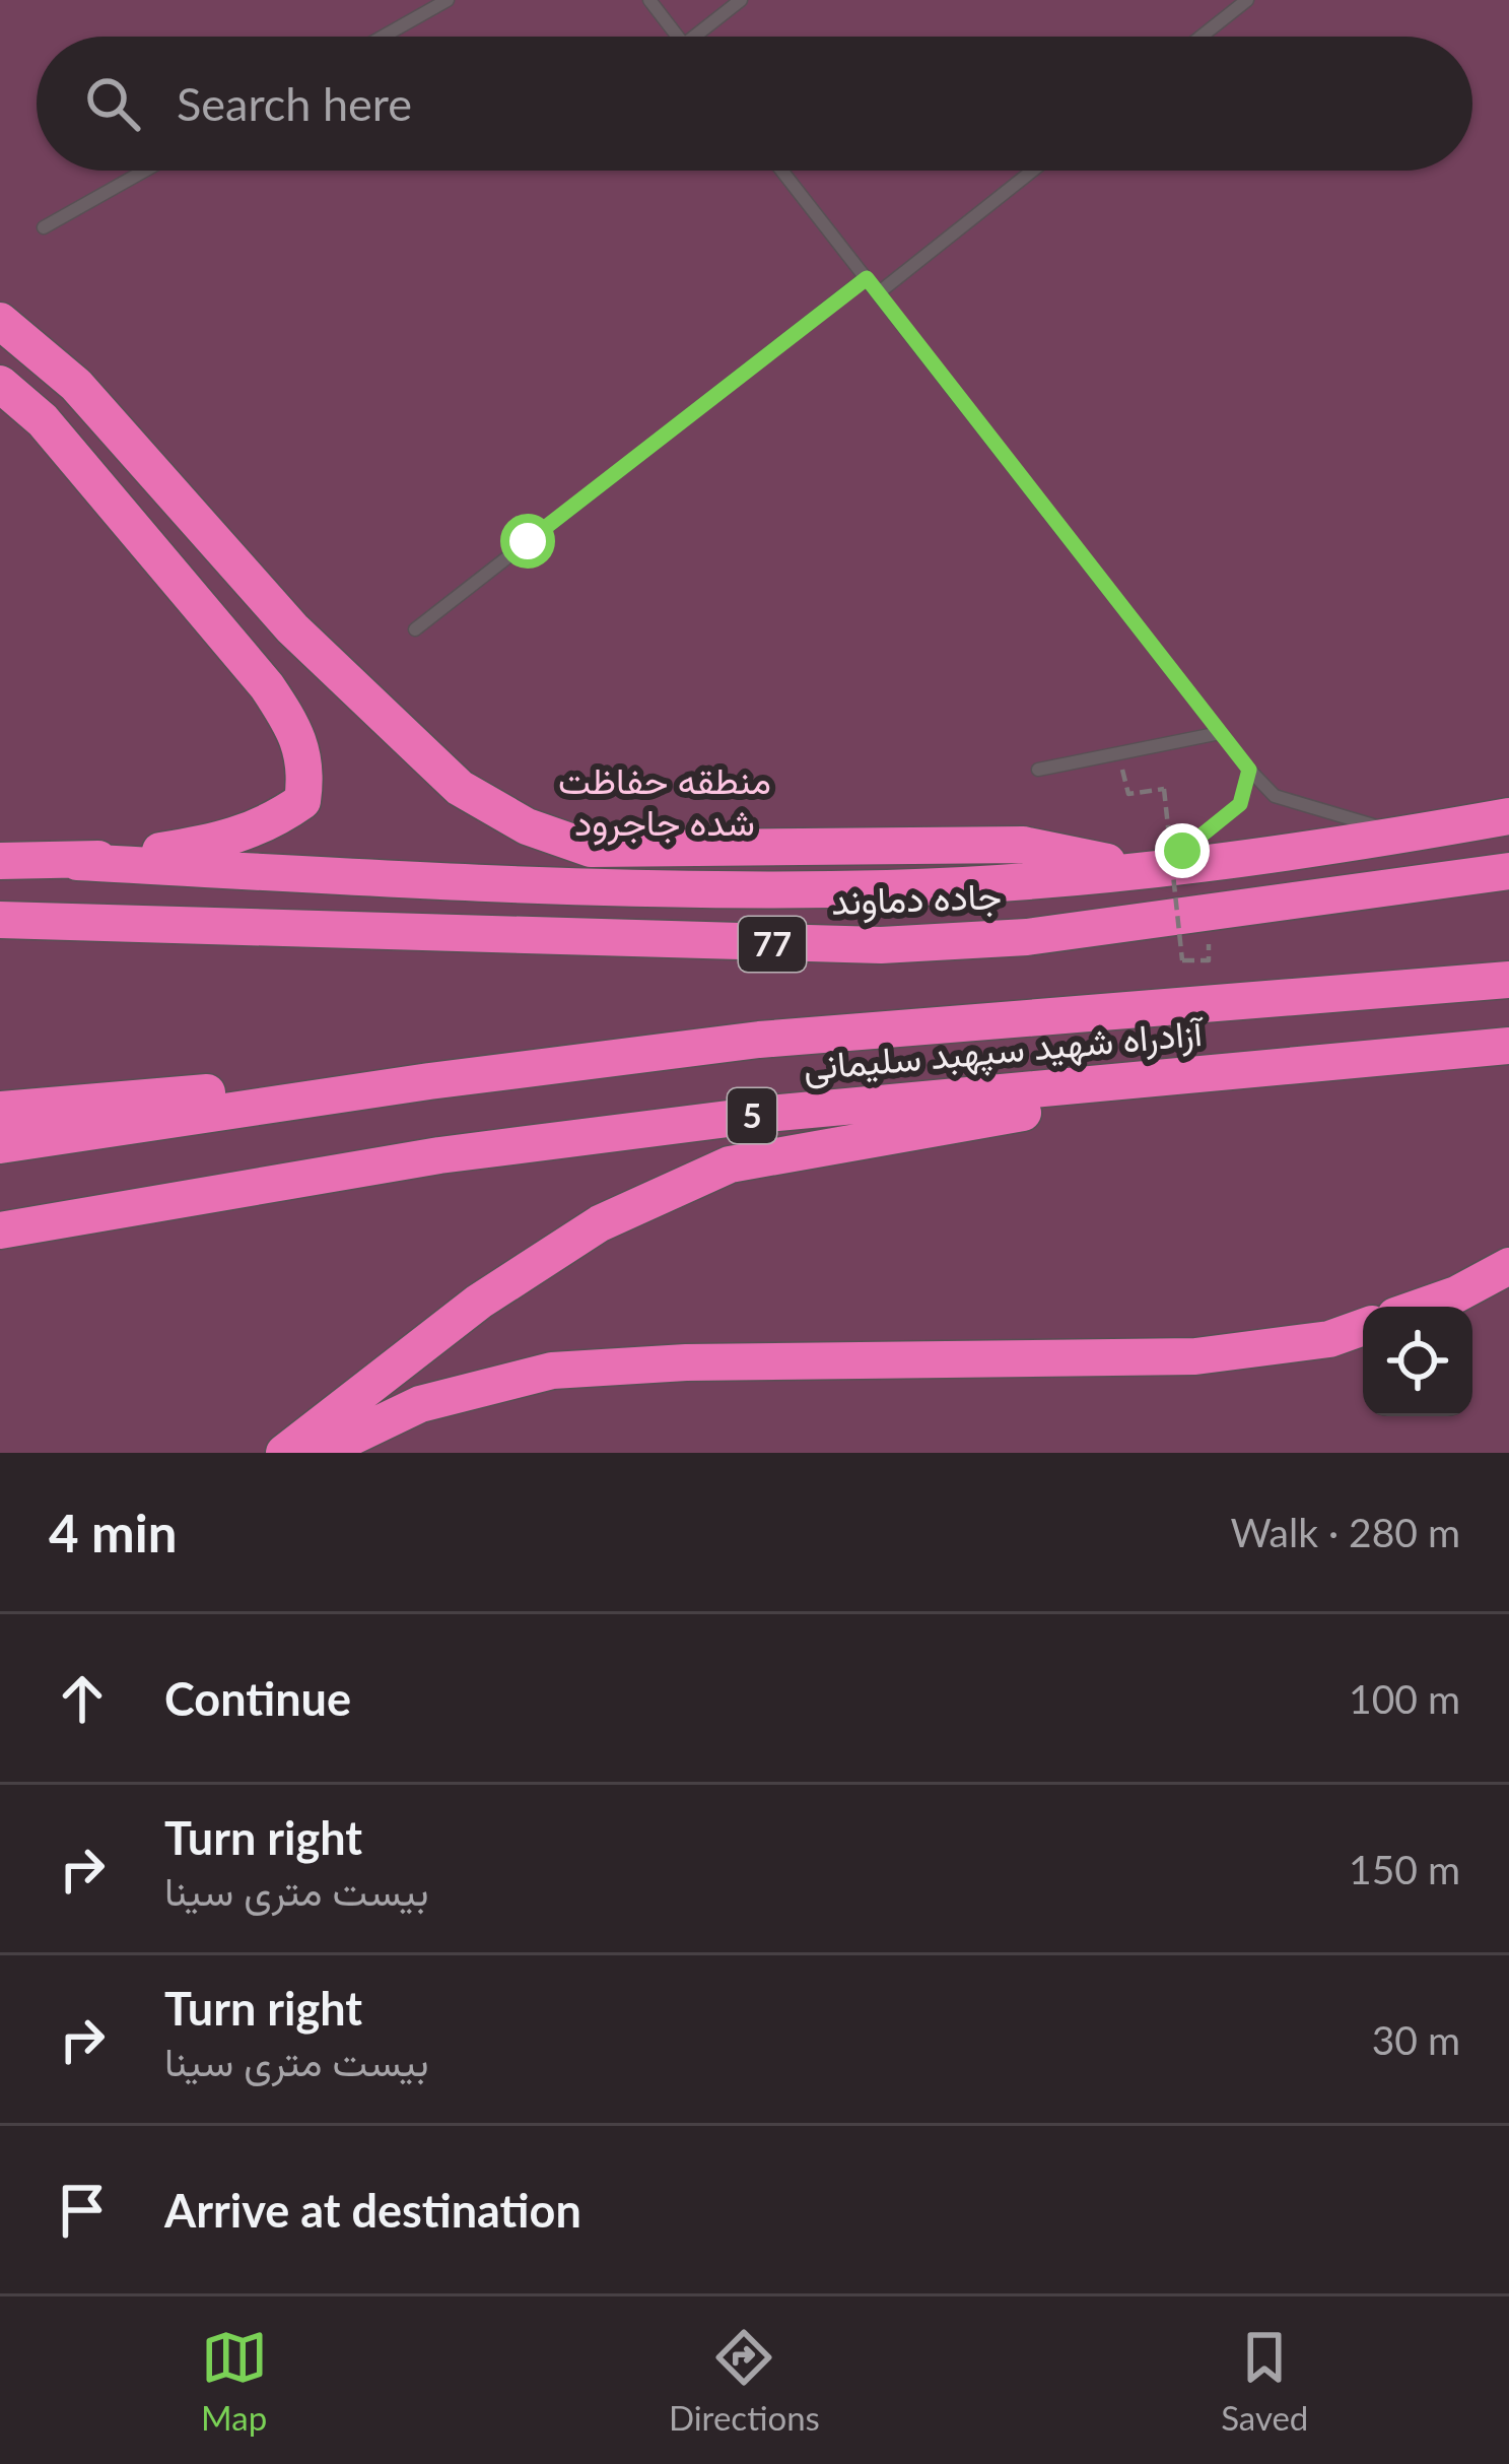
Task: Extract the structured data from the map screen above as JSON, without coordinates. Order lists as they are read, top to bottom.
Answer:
{
  "streets": {
    "highway": [
      "جاده دماوند",
      "77",
      "آزادراه شهید سپهبد سلیمانی",
      "5"
    ]
  },
  "crossings": [
    ["جاده دماوند", "77"]
  ],
  "parks": ["منطقه حفاظت شده جاجرود"],
  "page": {
    "search": "Search here",
    "heading": ["4 min", "Walk · 280 m"],
    "list": [
      ["Continue", "100 m"],
      ["Turn right", "بیست متری سینا", "150 m"],
      ["Turn right", "بیست متری سینا", "30 m"],
      "Arrive at destination"
    ],
    "nav": ["Map", "Directions", "Saved"]
  }
}
